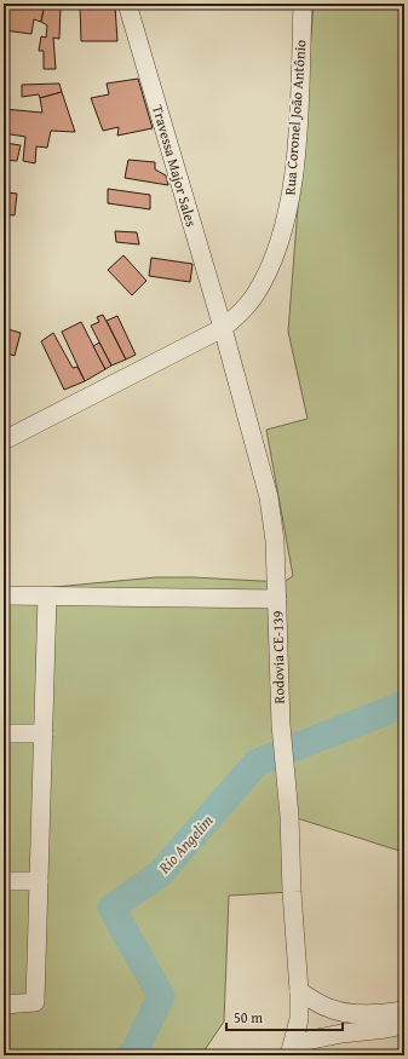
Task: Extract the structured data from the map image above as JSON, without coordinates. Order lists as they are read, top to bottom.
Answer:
{
  "streets": {
    "street": ["Rua Coronel João Antônio", "Travessa Major Sales", "Rodovia CE-139"]
  },
  "crossings": [
    ["Rua Coronel João Antônio", "Travessa Major Sales"],
    ["Rua Coronel João Antônio", "Rodovia CE-139"],
    ["Travessa Major Sales", "Rodovia CE-139"]
  ],
  "water": ["Rio Angelim"],
  "scale_bar": "50 m"
}
